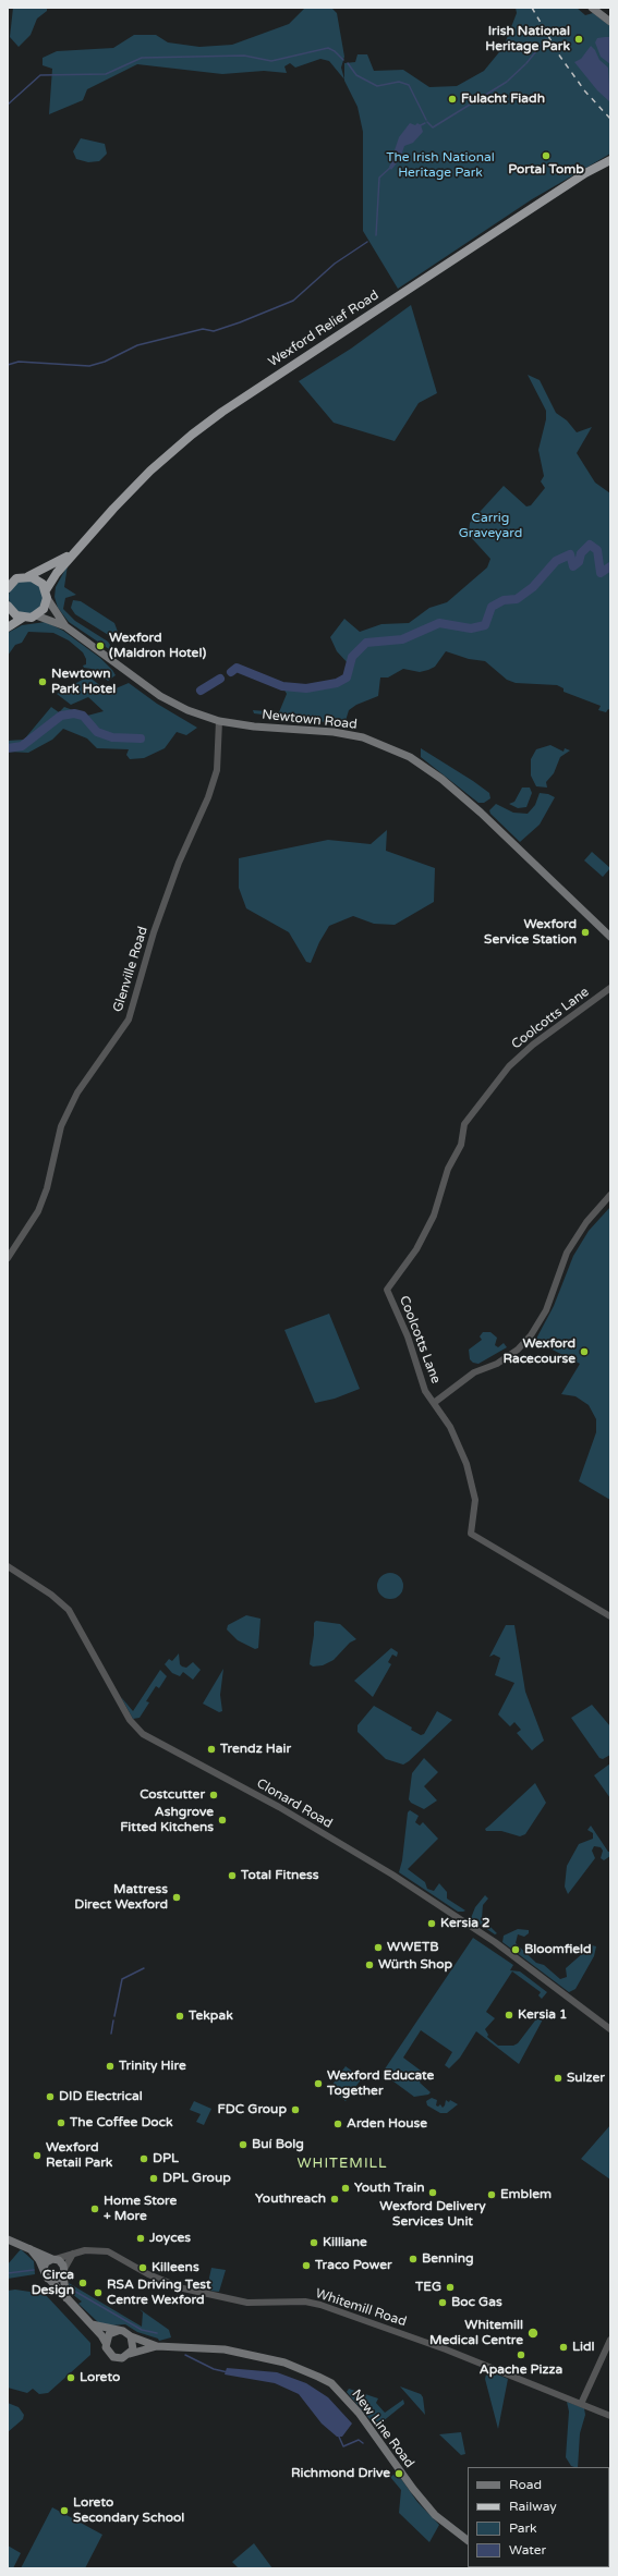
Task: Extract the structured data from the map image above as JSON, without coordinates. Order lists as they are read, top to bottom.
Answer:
{
  "streets": {
    "highway": ["Wexford Relief Road"],
    "main road": ["Newtown Road", "New Line Road"],
    "street": [
      "Glenville Road",
      "Coolcotts Lane",
      "Clonard Road",
      "Whitemill Road"
    ]
  },
  "crossings": [
    ["Wexford Relief Road", "Newtown Road"],
    ["Newtown Road", "Glenville Road"]
  ],
  "districts": ["WHITEMILL"],
  "parks": ["The Irish National Heritage Park", "Carrig Graveyard"],
  "places": [
    "Irish National Heritage Park",
    "Fulacht Fiadh",
    "Portal Tomb",
    "Wexford (Maldron Hotel)",
    "Newtown Park Hotel",
    "Wexford Service Station",
    "Wexford Racecourse",
    "Trendz Hair",
    "Costcutter",
    "Ashgrove Fitted Kitchens",
    "Total Fitness",
    "Mattress Direct Wexford",
    "Kersia 2",
    "WWETB",
    "Bloomfield",
    "Würth Shop",
    "Kersia 1",
    "Tekpak",
    "Trinity Hire",
    "Sulzer",
    "Wexford Educate Together",
    "DID Electrical",
    "FDC Group",
    "The Coffee Dock",
    "Arden House",
    "Buí Bolg",
    "Wexford Retail Park",
    "DPL",
    "DPL Group",
    "Youth Train",
    "Wexford Delivery Services Unit",
    "Emblem",
    "Youthreach",
    "Home Store + More",
    "Joyces",
    "Killiane",
    "Benning",
    "Traco Power",
    "Killeens",
    "Circa Design",
    "TEG",
    "RSA Driving Test Centre Wexford",
    "Boc Gas",
    "Whitemill Medical Centre",
    "Lidl",
    "Apache Pizza",
    "Loreto",
    "Richmond Drive",
    "Loreto Secondary School"
  ],
  "legend": [
    "Road",
    "Railway",
    "Park",
    "Water"
  ]
}
